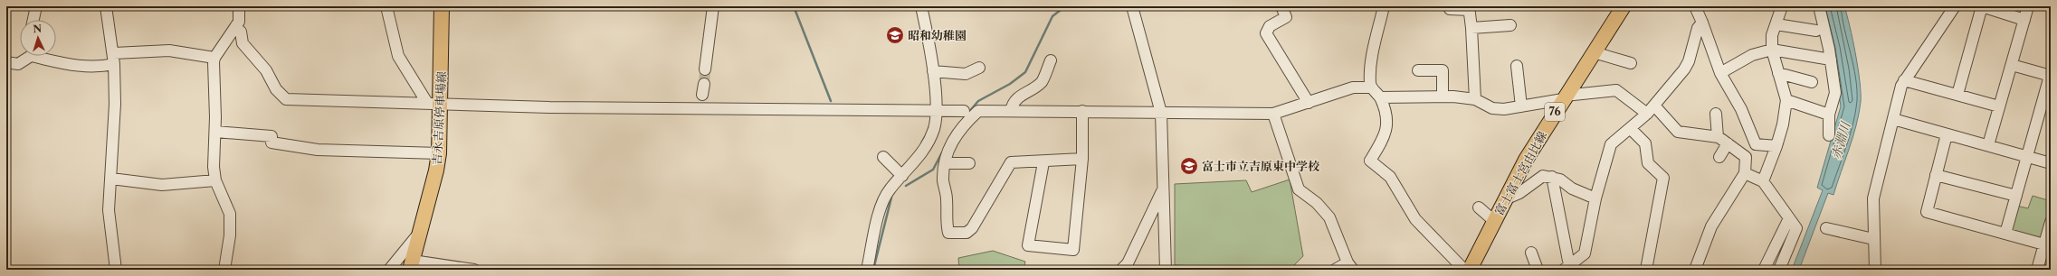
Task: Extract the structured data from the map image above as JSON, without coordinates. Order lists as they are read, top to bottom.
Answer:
{
  "streets": {
    "main road": ["76", "吉永吉原停車場線", "富士富士宮由比線"]
  },
  "water": ["赤淵川"],
  "places": {
    "school or university": ["昭和幼稚園", "富士市立吉原東中学校"]
  },
  "north": "top"
}
